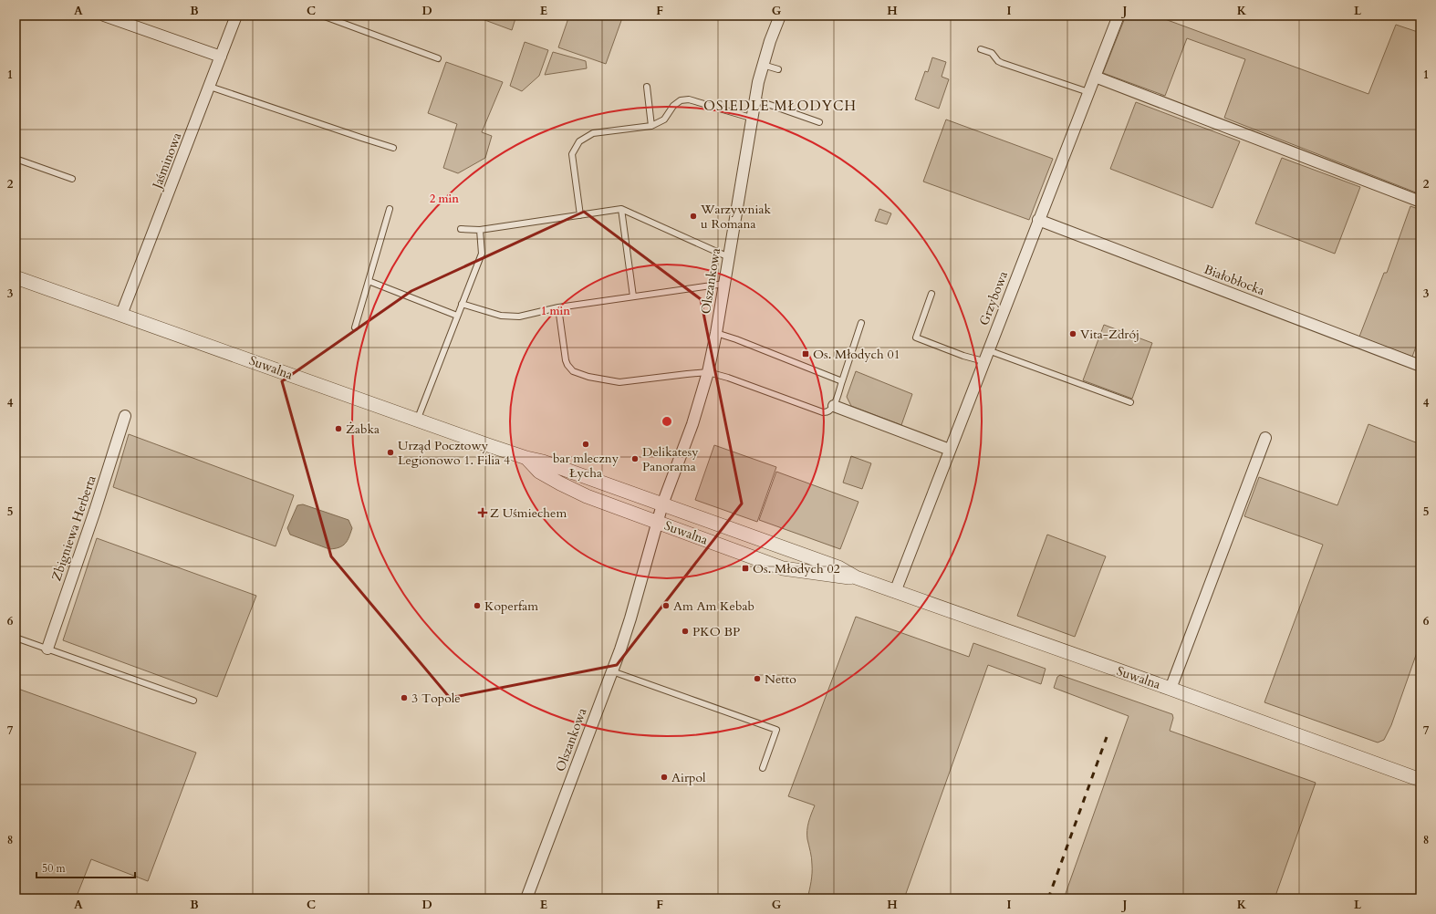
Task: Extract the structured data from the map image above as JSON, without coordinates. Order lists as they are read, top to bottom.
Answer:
{
  "streets": {
    "street": [
      "Jaśminowa",
      "Białobłocka",
      "Olszankowa",
      "Grzybowa",
      "Suwalna",
      "Zbigniewa Herberta"
    ]
  },
  "crossings": [
    ["Jaśminowa", "Suwalna"],
    ["Białobłocka", "Grzybowa"],
    ["Olszankowa", "Suwalna"],
    ["Grzybowa", "Suwalna"]
  ],
  "districts": ["OSIEDLE MŁODYCH"],
  "places": {
    "other": [
      "Warzywniak u Romana",
      "Vita-Zdrój",
      "Żabka",
      "bar mleczny Łycha",
      "Urząd Pocztowy Legionowo 1. Filia 4",
      "Delikatesy Panorama",
      "Koperfam",
      "Am Am Kebab",
      "PKO BP",
      "Netto",
      "3 Topole",
      "Airpol"
    ],
    "transit": ["Os. Młodych 01", "Os. Młodych 02"],
    "health": ["Z Uśmiechem"]
  },
  "scale_bar": "50 m",
  "grid": {
    "columns": [
      "A",
      "B",
      "C",
      "D",
      "E",
      "F",
      "G",
      "H",
      "I",
      "J",
      "K",
      "L"
    ],
    "rows": [
      "1",
      "2",
      "3",
      "4",
      "5",
      "6",
      "7",
      "8"
    ]
  },
  "rings": ["2 min", "1 min"]
}
